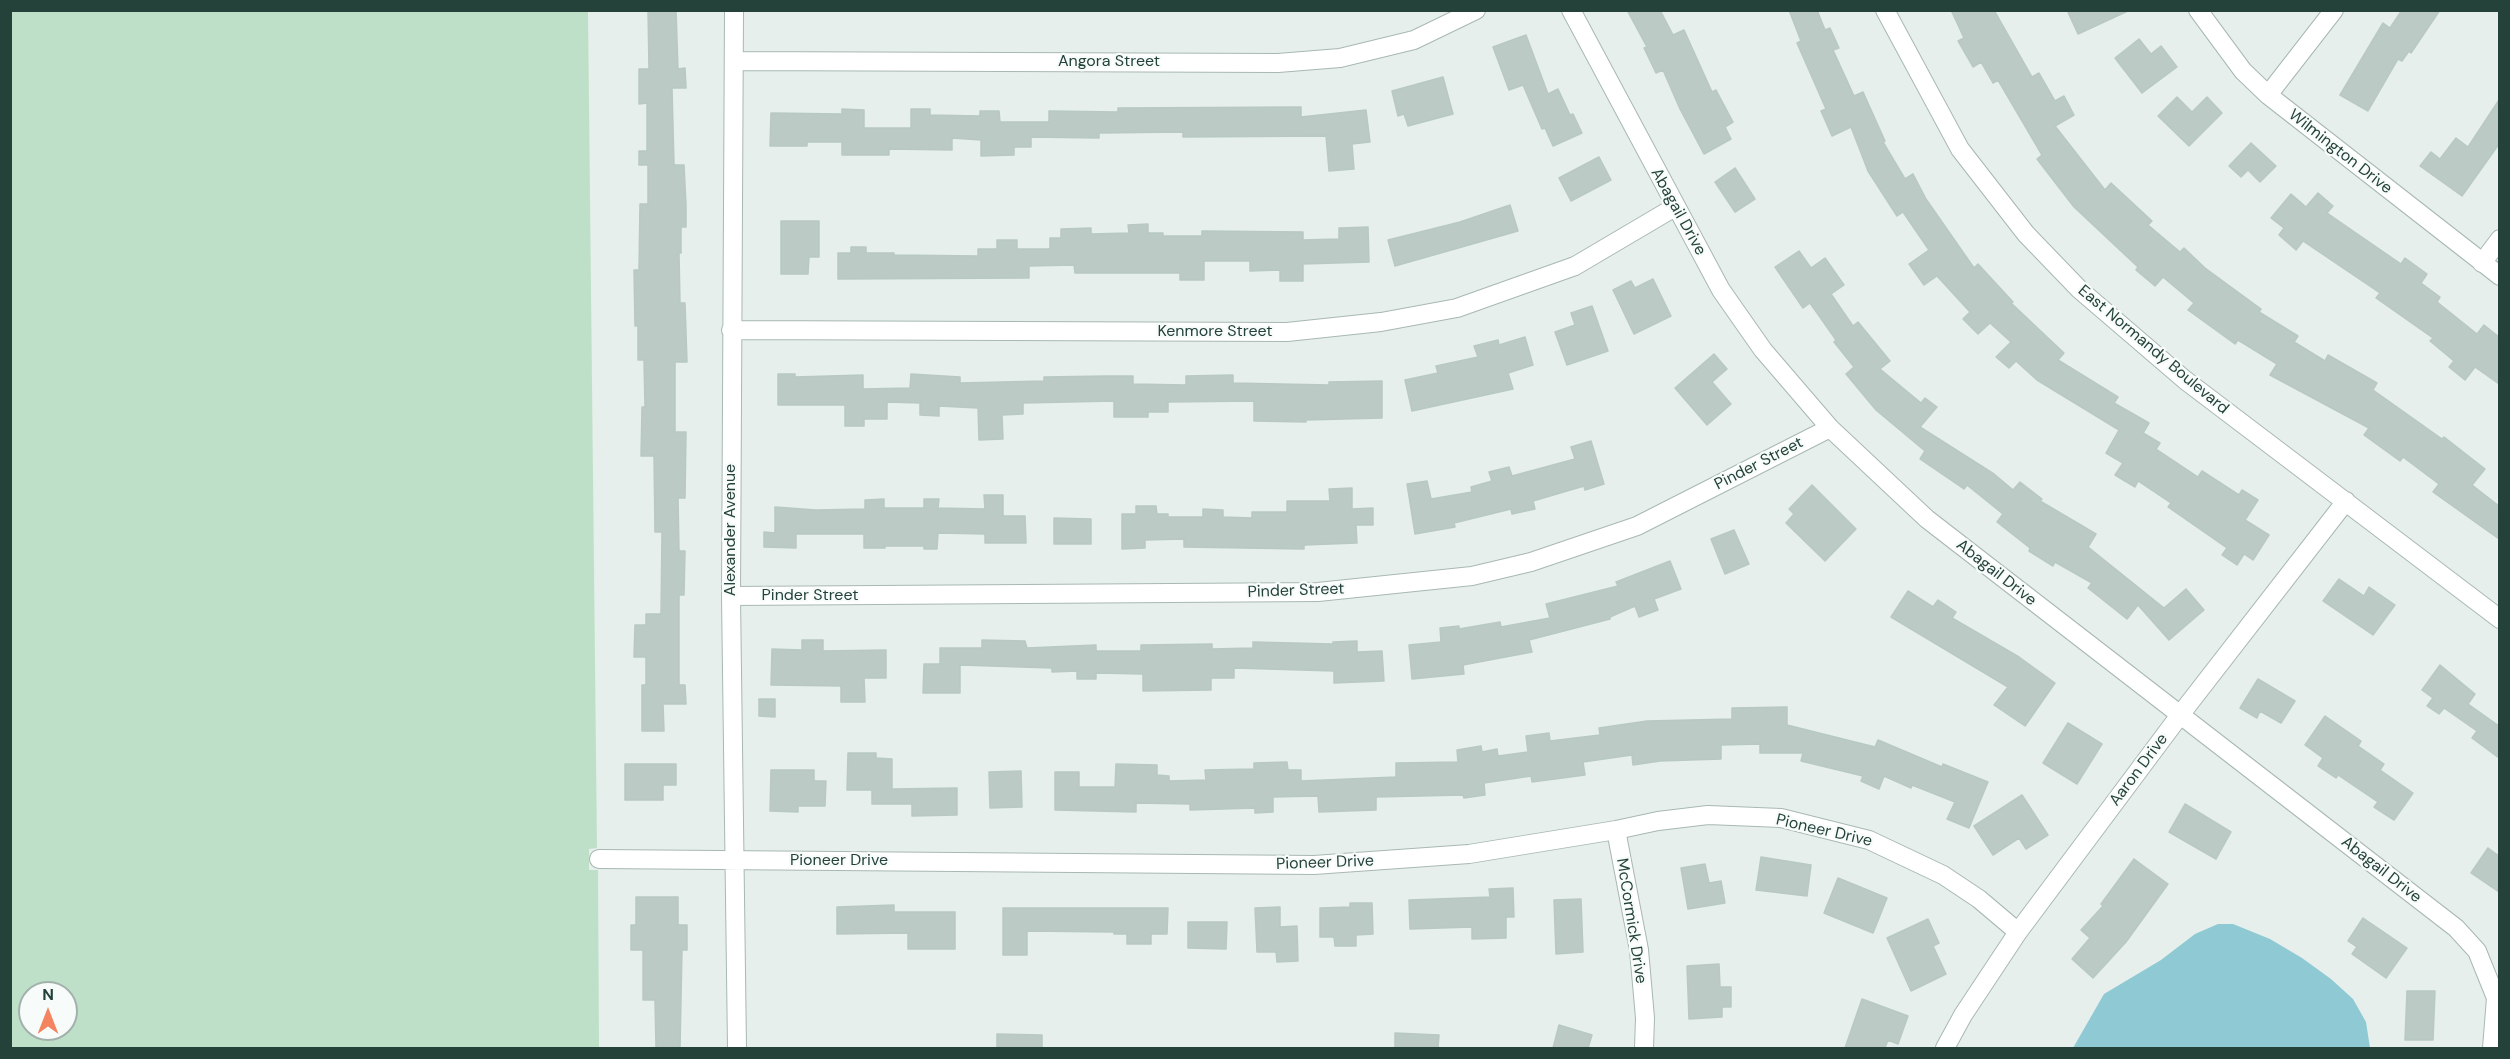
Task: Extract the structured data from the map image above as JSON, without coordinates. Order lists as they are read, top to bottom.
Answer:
{
  "streets": {
    "street": [
      "Angora Street",
      "Wilmington Drive",
      "Abagail Drive",
      "Kenmore Street",
      "East Normandy Boulevard",
      "Pinder Street",
      "Alexander Avenue",
      "Aaron Drive",
      "Pioneer Drive",
      "McCormick Drive"
    ]
  },
  "crossings": [
    ["Angora Street", "Alexander Avenue"],
    ["Abagail Drive", "Kenmore Street"],
    ["Abagail Drive", "Pinder Street"],
    ["Abagail Drive", "Aaron Drive"],
    ["Kenmore Street", "Alexander Avenue"],
    ["East Normandy Boulevard", "Aaron Drive"],
    ["Pinder Street", "Alexander Avenue"],
    ["Alexander Avenue", "Pioneer Drive"],
    ["Aaron Drive", "Pioneer Drive"],
    ["Pioneer Drive", "McCormick Drive"]
  ],
  "north": "top"
}
